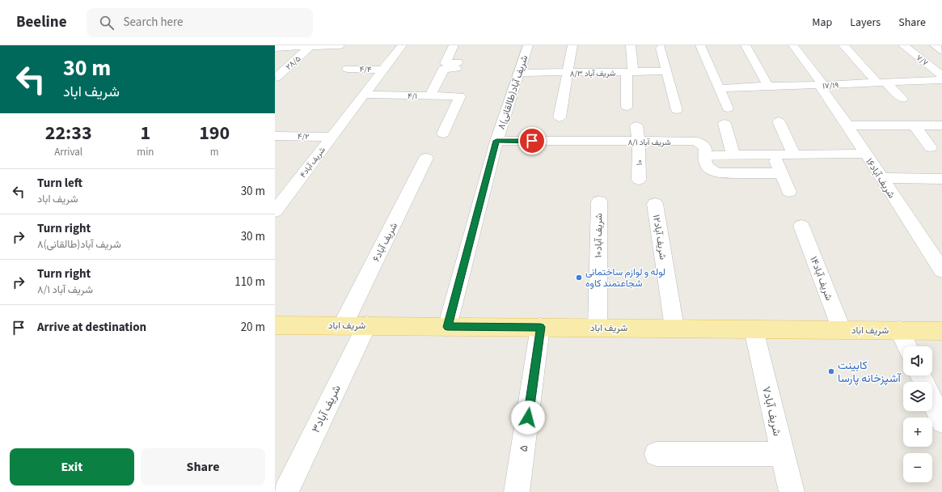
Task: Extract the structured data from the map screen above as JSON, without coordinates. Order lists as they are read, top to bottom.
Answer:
{
  "streets": {
    "main road": ["شریف اباد"],
    "street": [
      "۷/۷",
      "۲۸/۵",
      "۴/۴",
      "شریف آباد ۸/۳",
      "۱۷/۱۹",
      "۸شریف آباد(طالقانی)",
      "۴/۱",
      "۴/۲",
      "شریف آباد ۸/۱",
      "۴شریف آباد",
      "۱۰",
      "شریف آباد۱۶",
      "شریف آباد۱۰",
      "شریف آباد۱۲",
      "شریف آباد۶",
      "شریف آباد۱۴",
      "شریف آباد۳",
      "شریف آباد۷",
      "۵"
    ]
  },
  "crossings": [
    ["شریف آباد ۸/۳", "۸شریف آباد(طالقانی)"],
    ["۱۷/۱۹", "شریف آباد۱۶"],
    ["۸شریف آباد(طالقانی)", "شریف آباد ۸/۱"],
    ["۸شریف آباد(طالقانی)", "شریف اباد"],
    ["۴/۱", "۴شریف آباد"],
    ["۴/۲", "۴شریف آباد"],
    ["شریف آباد ۸/۱", "۱۰"],
    ["شریف آباد۱۰", "شریف اباد"],
    ["شریف آباد۱۲", "شریف اباد"],
    ["شریف آباد۶", "شریف اباد"],
    ["شریف آباد۱۴", "شریف اباد"],
    ["شریف اباد", "شریف آباد۳"],
    ["شریف اباد", "شریف آباد۷"],
    ["شریف اباد", "۵"]
  ],
  "places": ["لوله و لوازم ساختمانی شجاعتمند کاوه", "کابینت آشپزخانه پارسا"],
  "page": {
    "header": "Beeline",
    "search": "Search here",
    "nav": ["Map", "Layers", "Share"],
    "turn": ["30 m", "شریف اباد"],
    "eta": [
      "22:33",
      "Arrival",
      "1",
      "min",
      "190",
      "m"
    ],
    "list": [
      {
        "name": "Turn left",
        "note": "شریف اباد",
        "value": "30 m"
      },
      {
        "name": "Turn right",
        "note": "۸شریف آباد(طالقانی)",
        "value": "30 m"
      },
      {
        "name": "Turn right",
        "note": "شریف آباد ۸/۱",
        "value": "110 m"
      },
      {
        "name": "Arrive at destination",
        "value": "20 m"
      }
    ],
    "map_buttons": ["+", "−"],
    "buttons": ["Exit", "Share"]
  }
}
